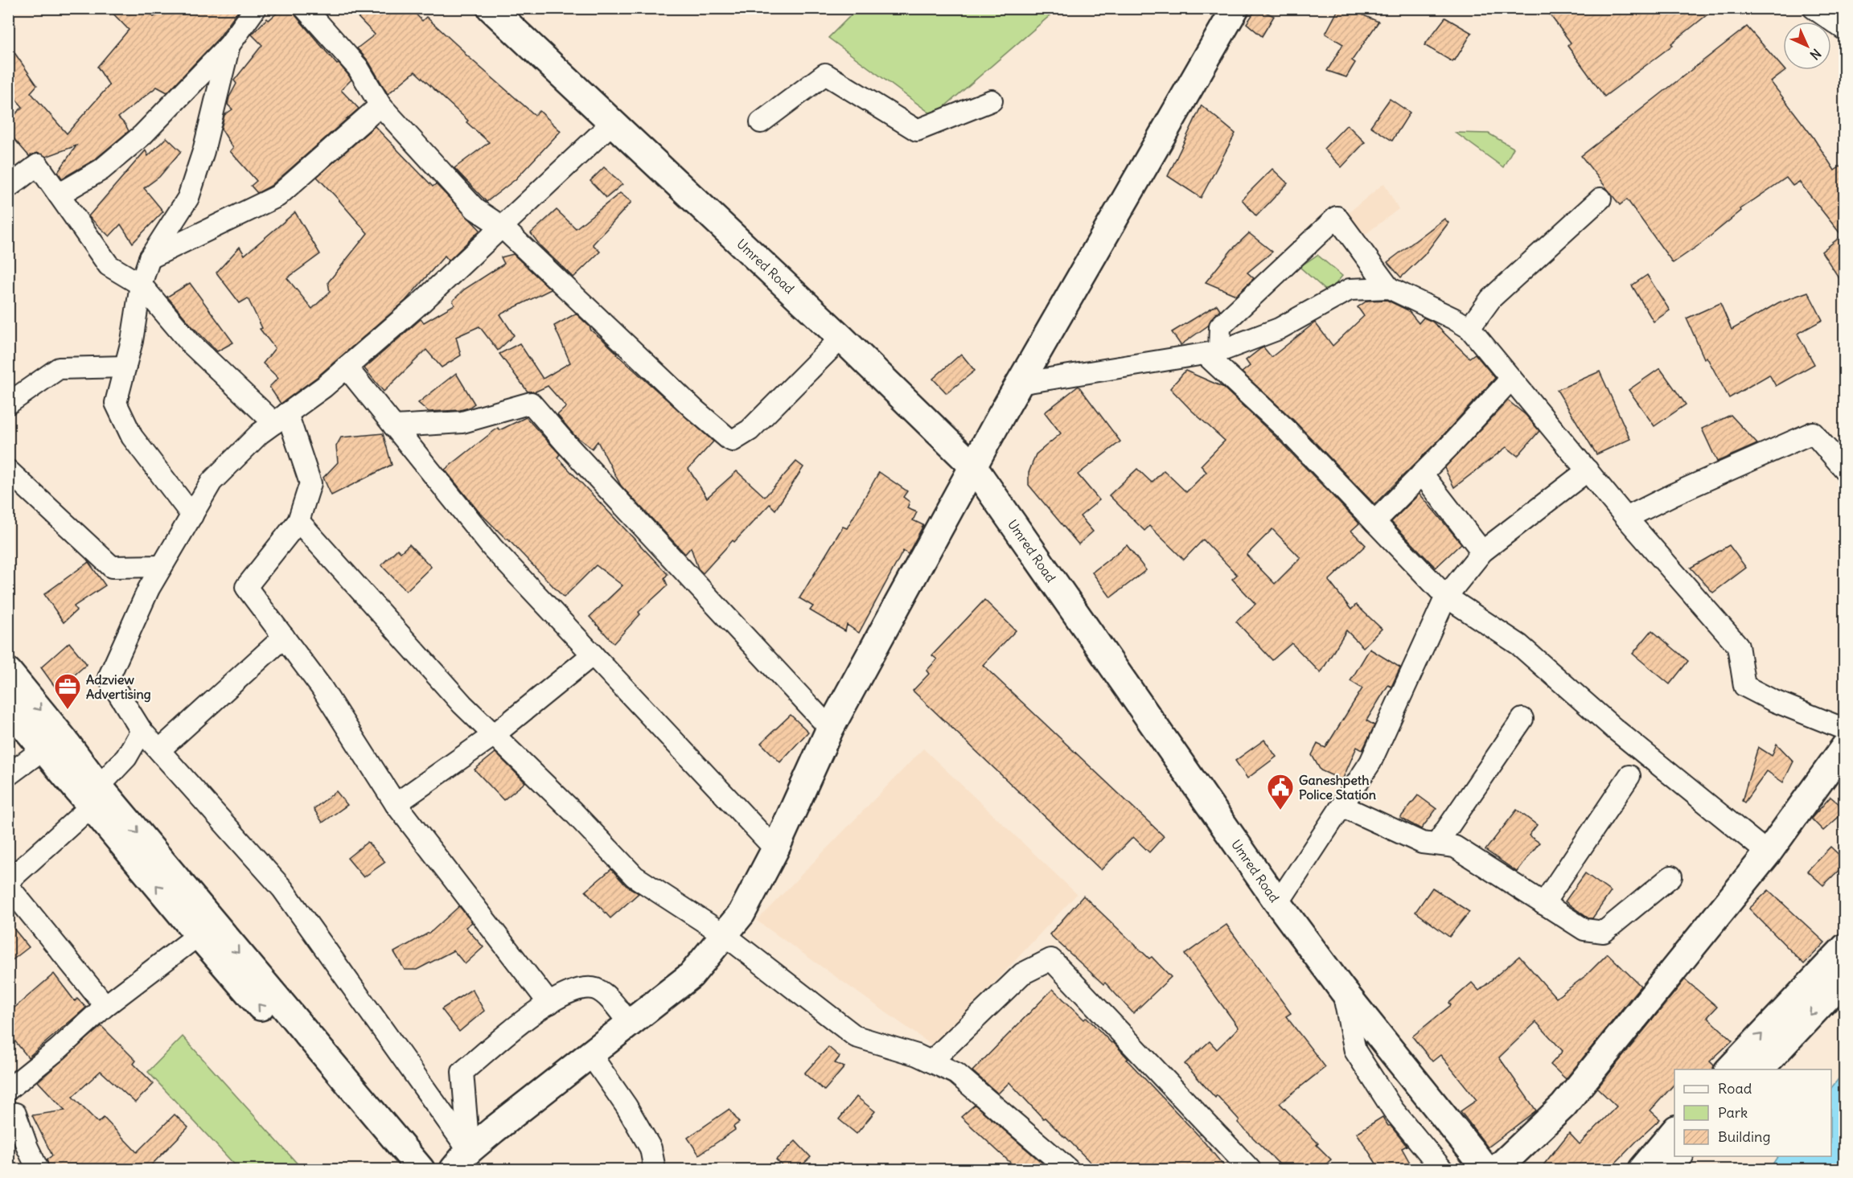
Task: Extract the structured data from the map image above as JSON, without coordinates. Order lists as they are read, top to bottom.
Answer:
{
  "streets": {
    "street": ["Umred Road"]
  },
  "places": {
    "office": ["Adzview Advertising"],
    "public building": ["Ganeshpeth Police Station"]
  },
  "legend": ["Road", "Park", "Building"],
  "north": "bottom right"
}
